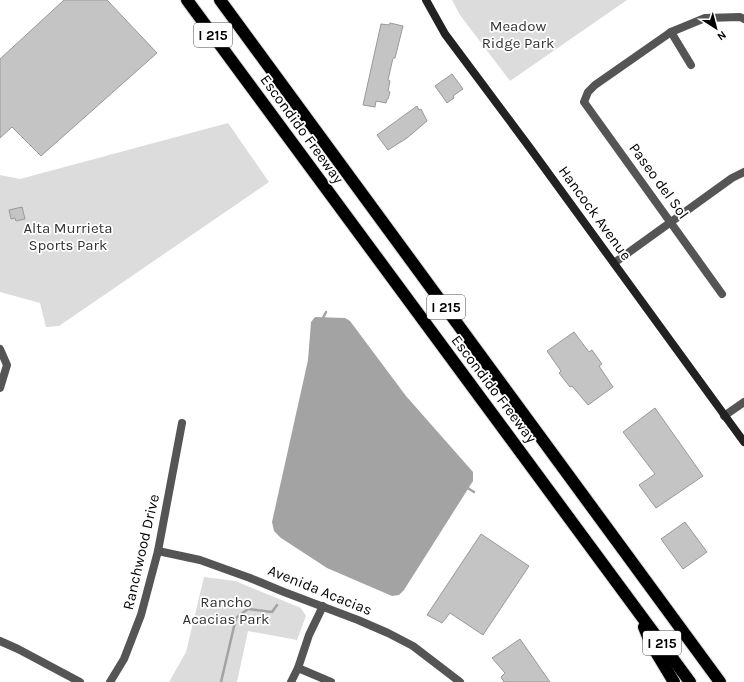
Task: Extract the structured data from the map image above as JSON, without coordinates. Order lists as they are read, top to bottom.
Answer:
{
  "streets": {
    "highway": ["I 215", "Escondido Freeway"],
    "main road": ["Hancock Avenue"],
    "street": ["Paseo del Sol", "Ranchwood Drive", "Avenida Acacias"]
  },
  "crossings": [
    ["Ranchwood Drive", "Avenida Acacias"]
  ],
  "parks": ["Meadow Ridge Park", "Alta Murrieta Sports Park", "Rancho Acacias Park"],
  "north": "bottom right"
}
